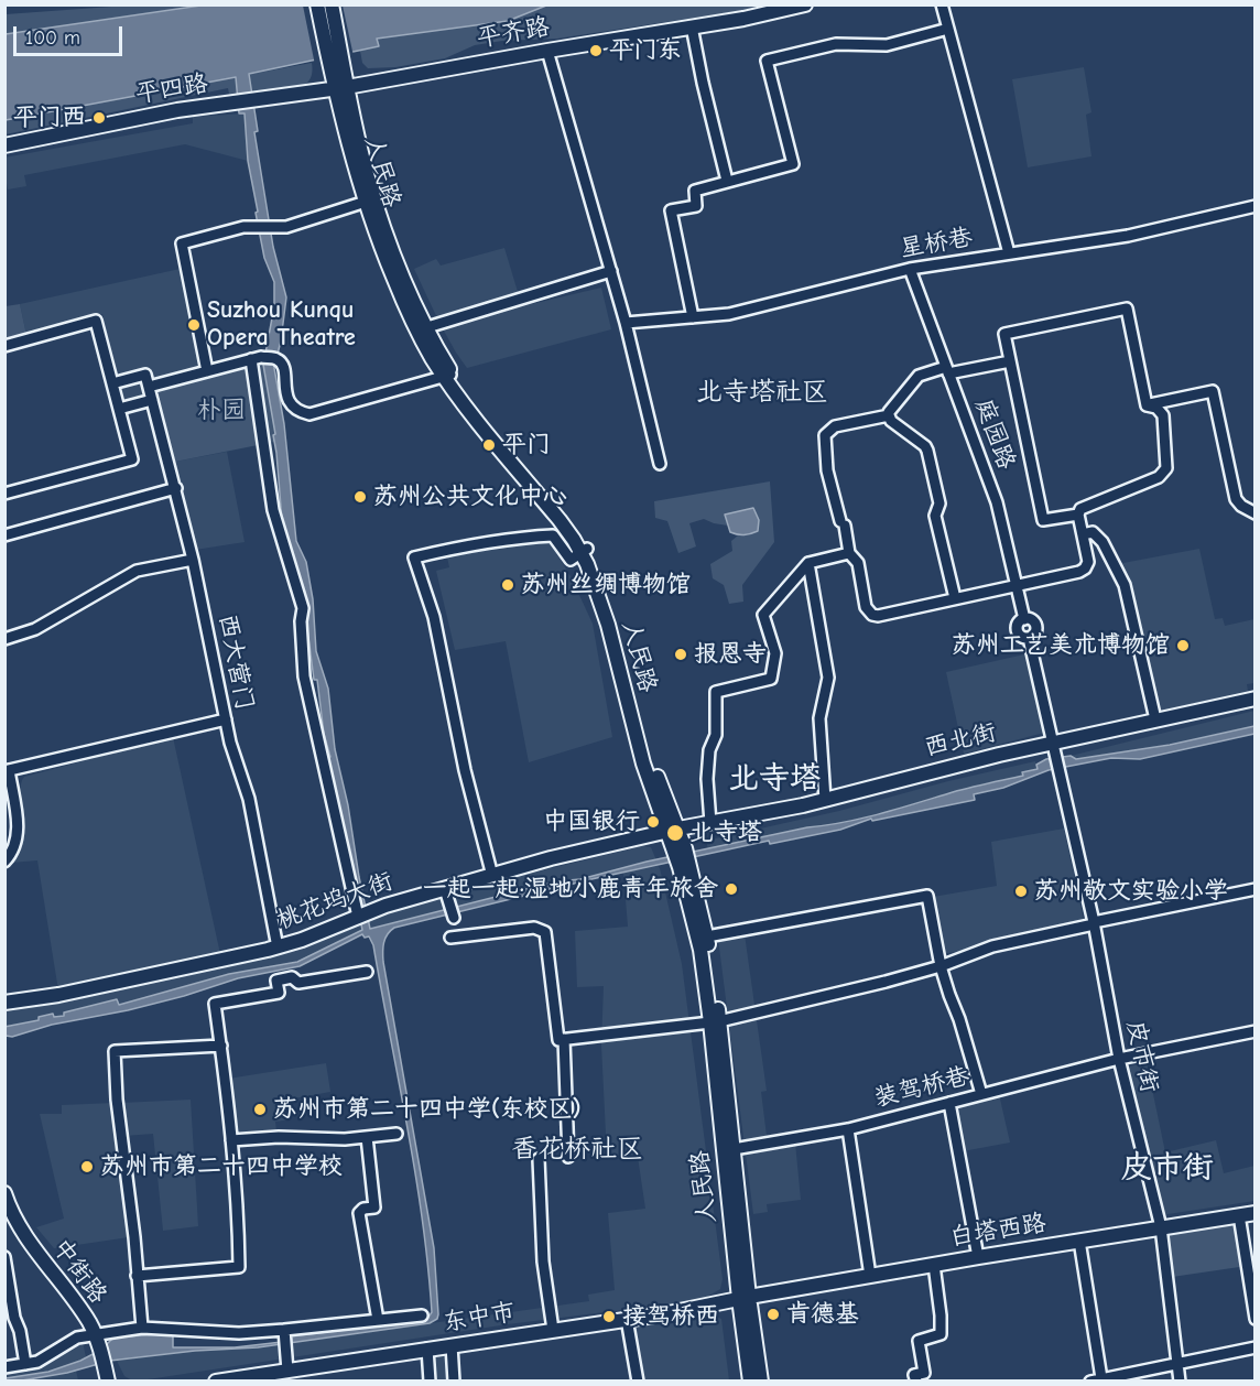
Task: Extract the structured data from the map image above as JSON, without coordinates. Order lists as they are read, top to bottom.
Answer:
{
  "streets": {
    "main road": [
      "平齐路",
      "平四路",
      "人民路",
      "西北街",
      "桃花坞大街",
      "白塔西路",
      "中街路",
      "东中市"
    ],
    "street": [
      "星桥巷",
      "庭园路",
      "西大营门",
      "皮市街",
      "装驾桥巷"
    ]
  },
  "crossings": [
    ["平齐路", "平四路"],
    ["平齐路", "人民路"],
    ["平四路", "人民路"],
    ["人民路", "西北街"],
    ["人民路", "桃花坞大街"],
    ["人民路", "装驾桥巷"],
    ["人民路", "白塔西路"],
    ["人民路", "东中市"],
    ["星桥巷", "庭园路"],
    ["庭园路", "西北街"],
    ["庭园路", "皮市街"],
    ["西大营门", "桃花坞大街"],
    ["西北街", "桃花坞大街"],
    ["西北街", "皮市街"],
    ["皮市街", "装驾桥巷"],
    ["皮市街", "白塔西路"],
    ["白塔西路", "东中市"]
  ],
  "districts": [
    "北寺塔社区",
    "北寺塔",
    "香花桥社区",
    "皮市街"
  ],
  "parks": ["朴园"],
  "places": [
    "平门东",
    "平门西",
    "Suzhou Kunqu Opera Theatre",
    "平门",
    "苏州公共文化中心",
    "苏州丝绸博物馆",
    "苏州工艺美术博物馆",
    "报恩寺",
    "中国银行",
    "北寺塔",
    "一起一起·湿地小鹿青年旅舍",
    "苏州敬文实验小学",
    "苏州市第二十四中学(东校区)",
    "苏州市第二十四中学校",
    "肯德基",
    "接驾桥西"
  ],
  "scale_bar": "100 m"
}
